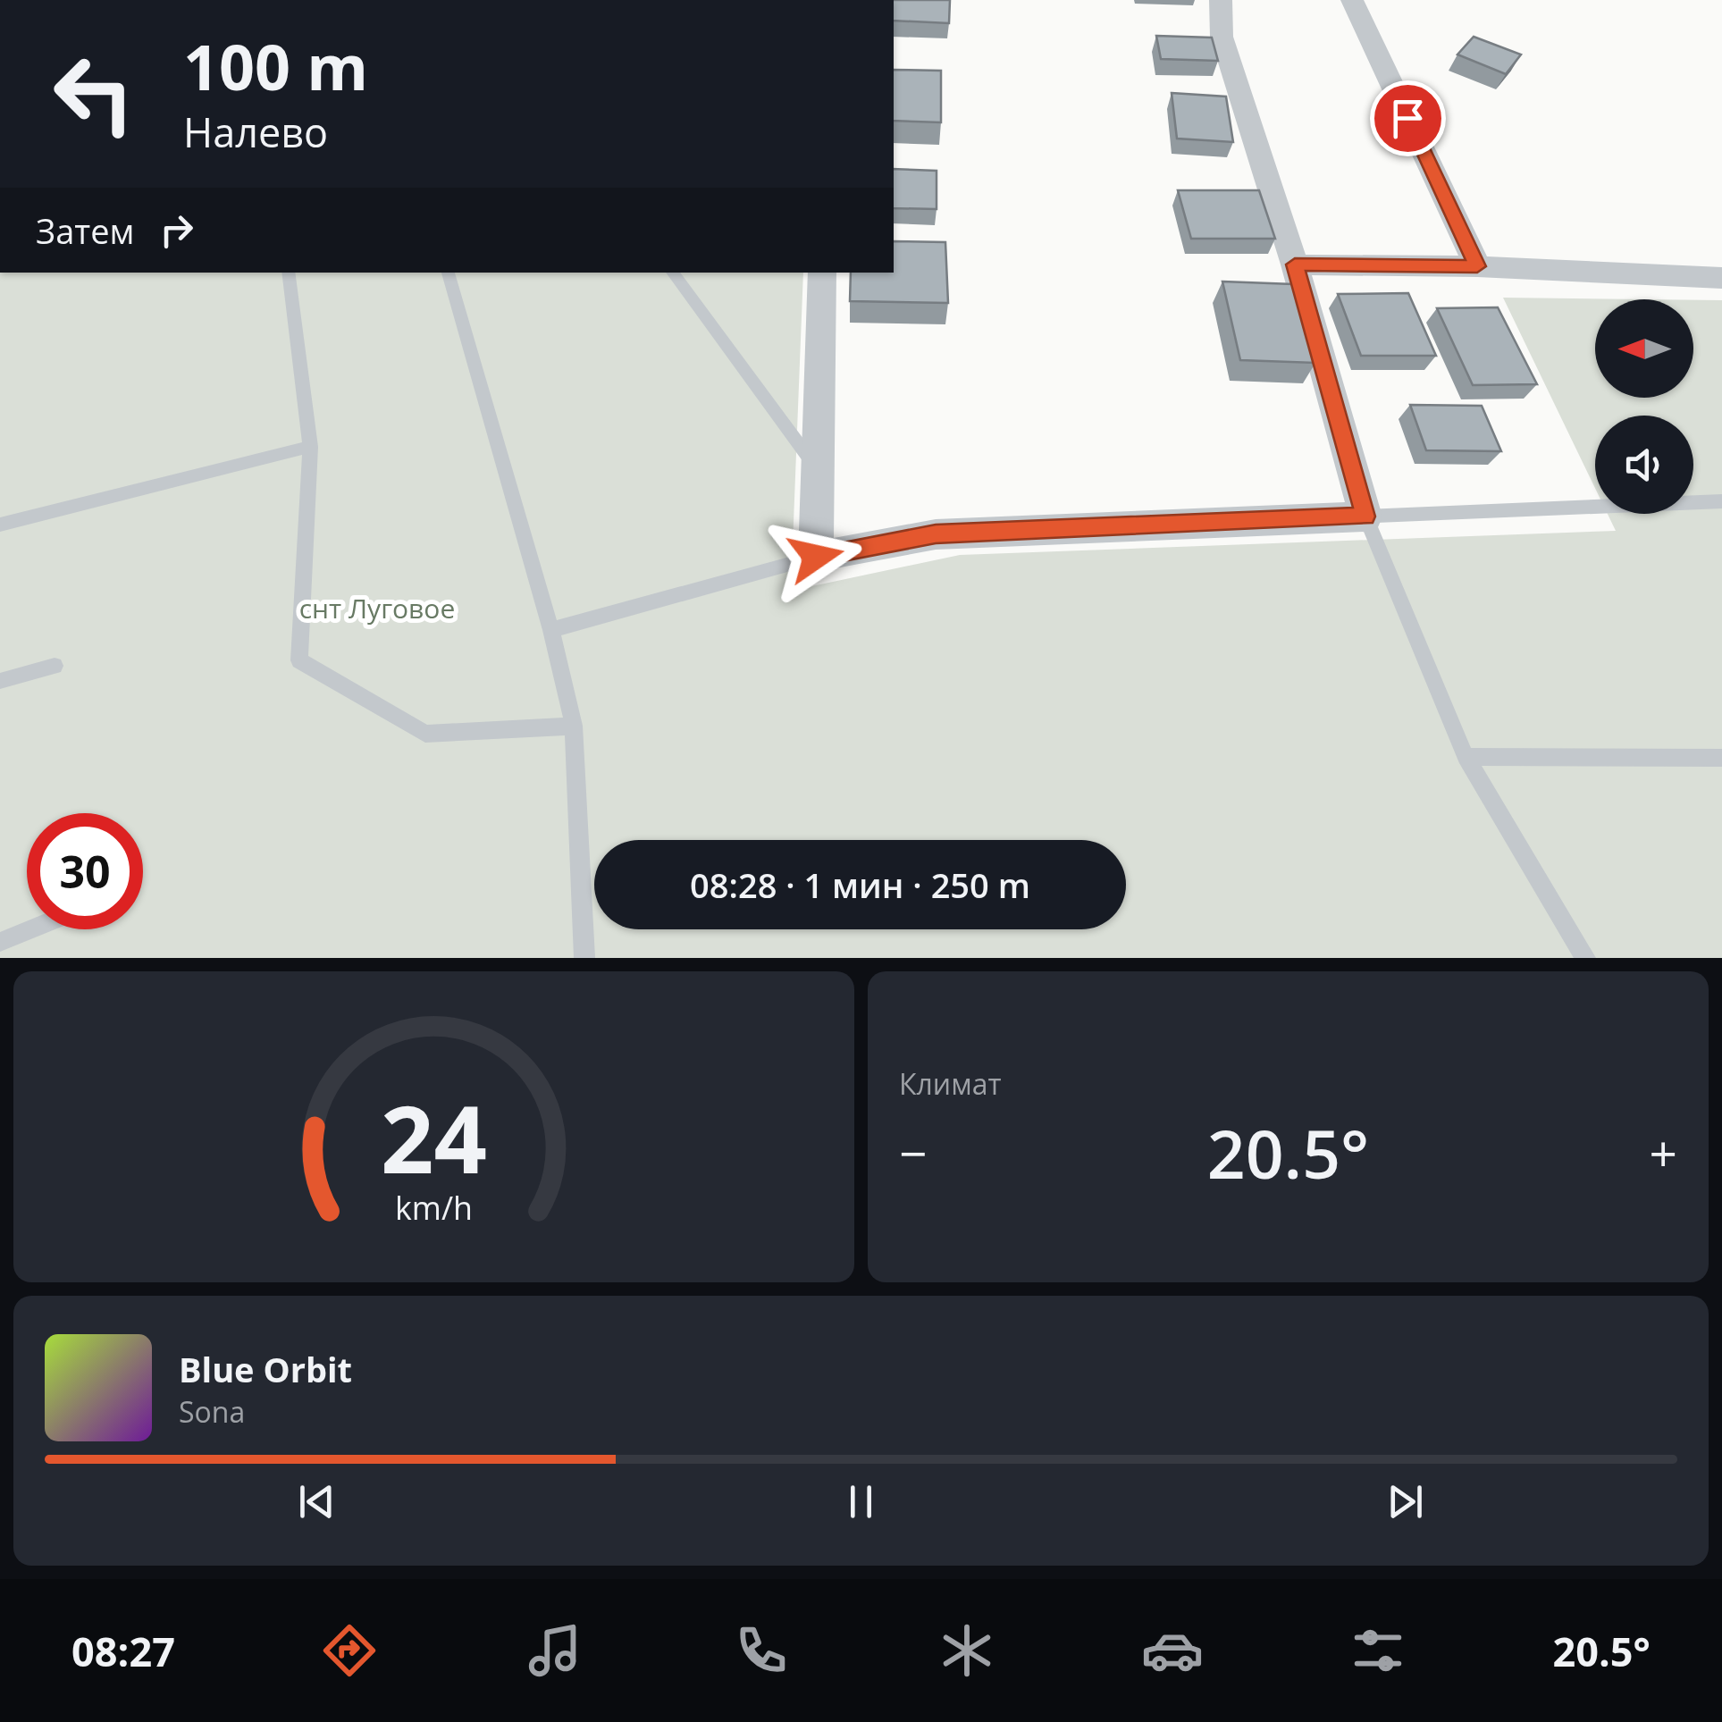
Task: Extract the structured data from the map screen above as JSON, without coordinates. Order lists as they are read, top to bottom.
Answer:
{
  "parks": ["снт Луговое"],
  "north": "left",
  "page": {
    "turn": ["100 m", "Налево"],
    "then": "Затем",
    "limit": "30",
    "trip": "08:28 · 1 мин · 250 m",
    "tile": "Климат",
    "heat": ["−", "20.5°", "+"],
    "song": ["Blue Orbit", "Sona"],
    "tabs": ["08:27", "20.5°"],
    "gauge": ["24", "km/h"]
  }
}
